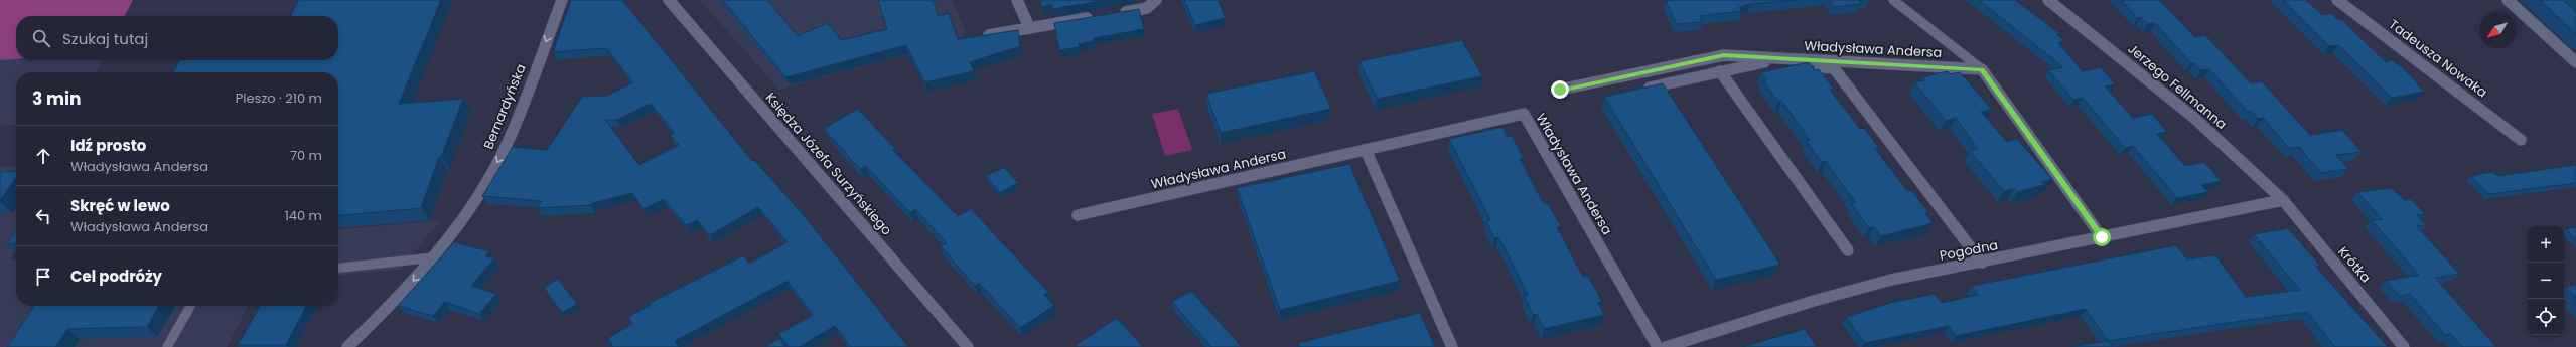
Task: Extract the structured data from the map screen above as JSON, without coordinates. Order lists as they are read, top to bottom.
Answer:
{
  "streets": {
    "street": [
      "Władysława Andersa",
      "Tadeusza Nowaka",
      "Jerzego Fellmanna",
      "Bernardyńska",
      "Księdza Józefa Surzyńskiego",
      "Pogodna",
      "Krótka"
    ]
  },
  "crossings": [
    ["Władysława Andersa", "Pogodna"],
    ["Jerzego Fellmanna", "Pogodna"],
    ["Jerzego Fellmanna", "Krótka"],
    ["Pogodna", "Krótka"]
  ],
  "one_way": ["Bernardyńska"],
  "north": "bottom left",
  "page": {
    "search": "Szukaj tutaj",
    "heading": ["3 min", "Pieszo · 210 m"],
    "list": [
      ["Idź prosto", "Władysława Andersa", "70 m"],
      ["Skręć w lewo", "Władysława Andersa", "140 m"],
      "Cel podróży"
    ],
    "map_buttons": ["+", "−"]
  }
}
